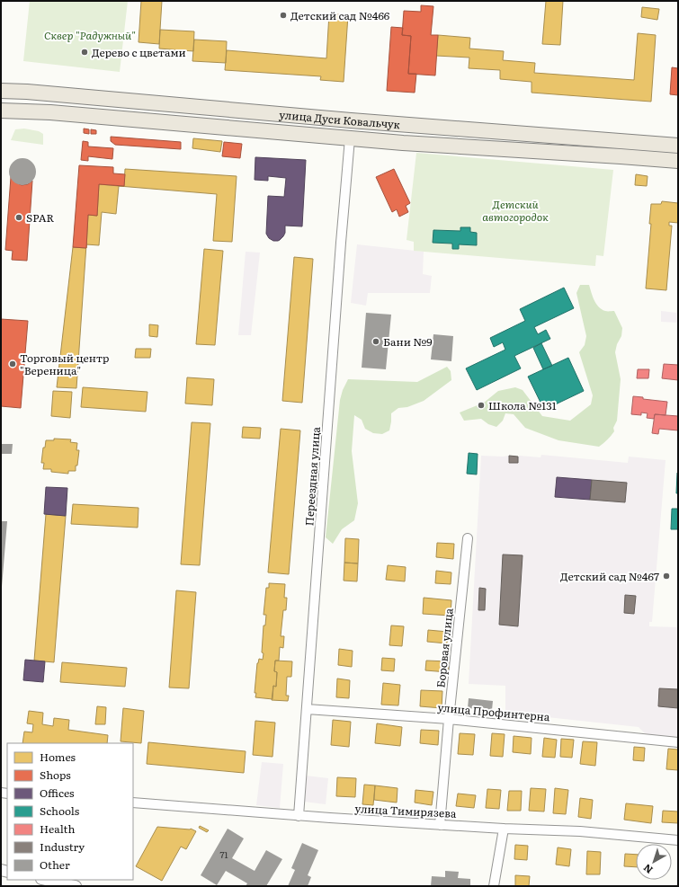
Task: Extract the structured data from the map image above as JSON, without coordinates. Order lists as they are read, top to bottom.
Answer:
{
  "streets": {
    "main road": ["улица Дуси Ковальчук"],
    "street": [
      "Переездная улица",
      "Боровая улица",
      "улица Профинтерна",
      "улица Тимирязева"
    ]
  },
  "crossings": [
    ["улица Дуси Ковальчук", "Переездная улица"],
    ["Переездная улица", "улица Профинтерна"],
    ["Переездная улица", "улица Тимирязева"],
    ["Боровая улица", "улица Профинтерна"],
    ["Боровая улица", "улица Тимирязева"]
  ],
  "parks": ["Сквер \"Радужный\"", "Детский автогородок"],
  "places": [
    "Детский сад №466",
    "Дерево с цветами",
    "SPAR",
    "Бани №9",
    "Торговый центр \"Вереница\"",
    "Школа №131",
    "Детский сад №467"
  ],
  "house_numbers": ["71"],
  "legend": [
    "Homes",
    "Shops",
    "Offices",
    "Schools",
    "Health",
    "Industry",
    "Other"
  ],
  "north": "bottom left"
}
